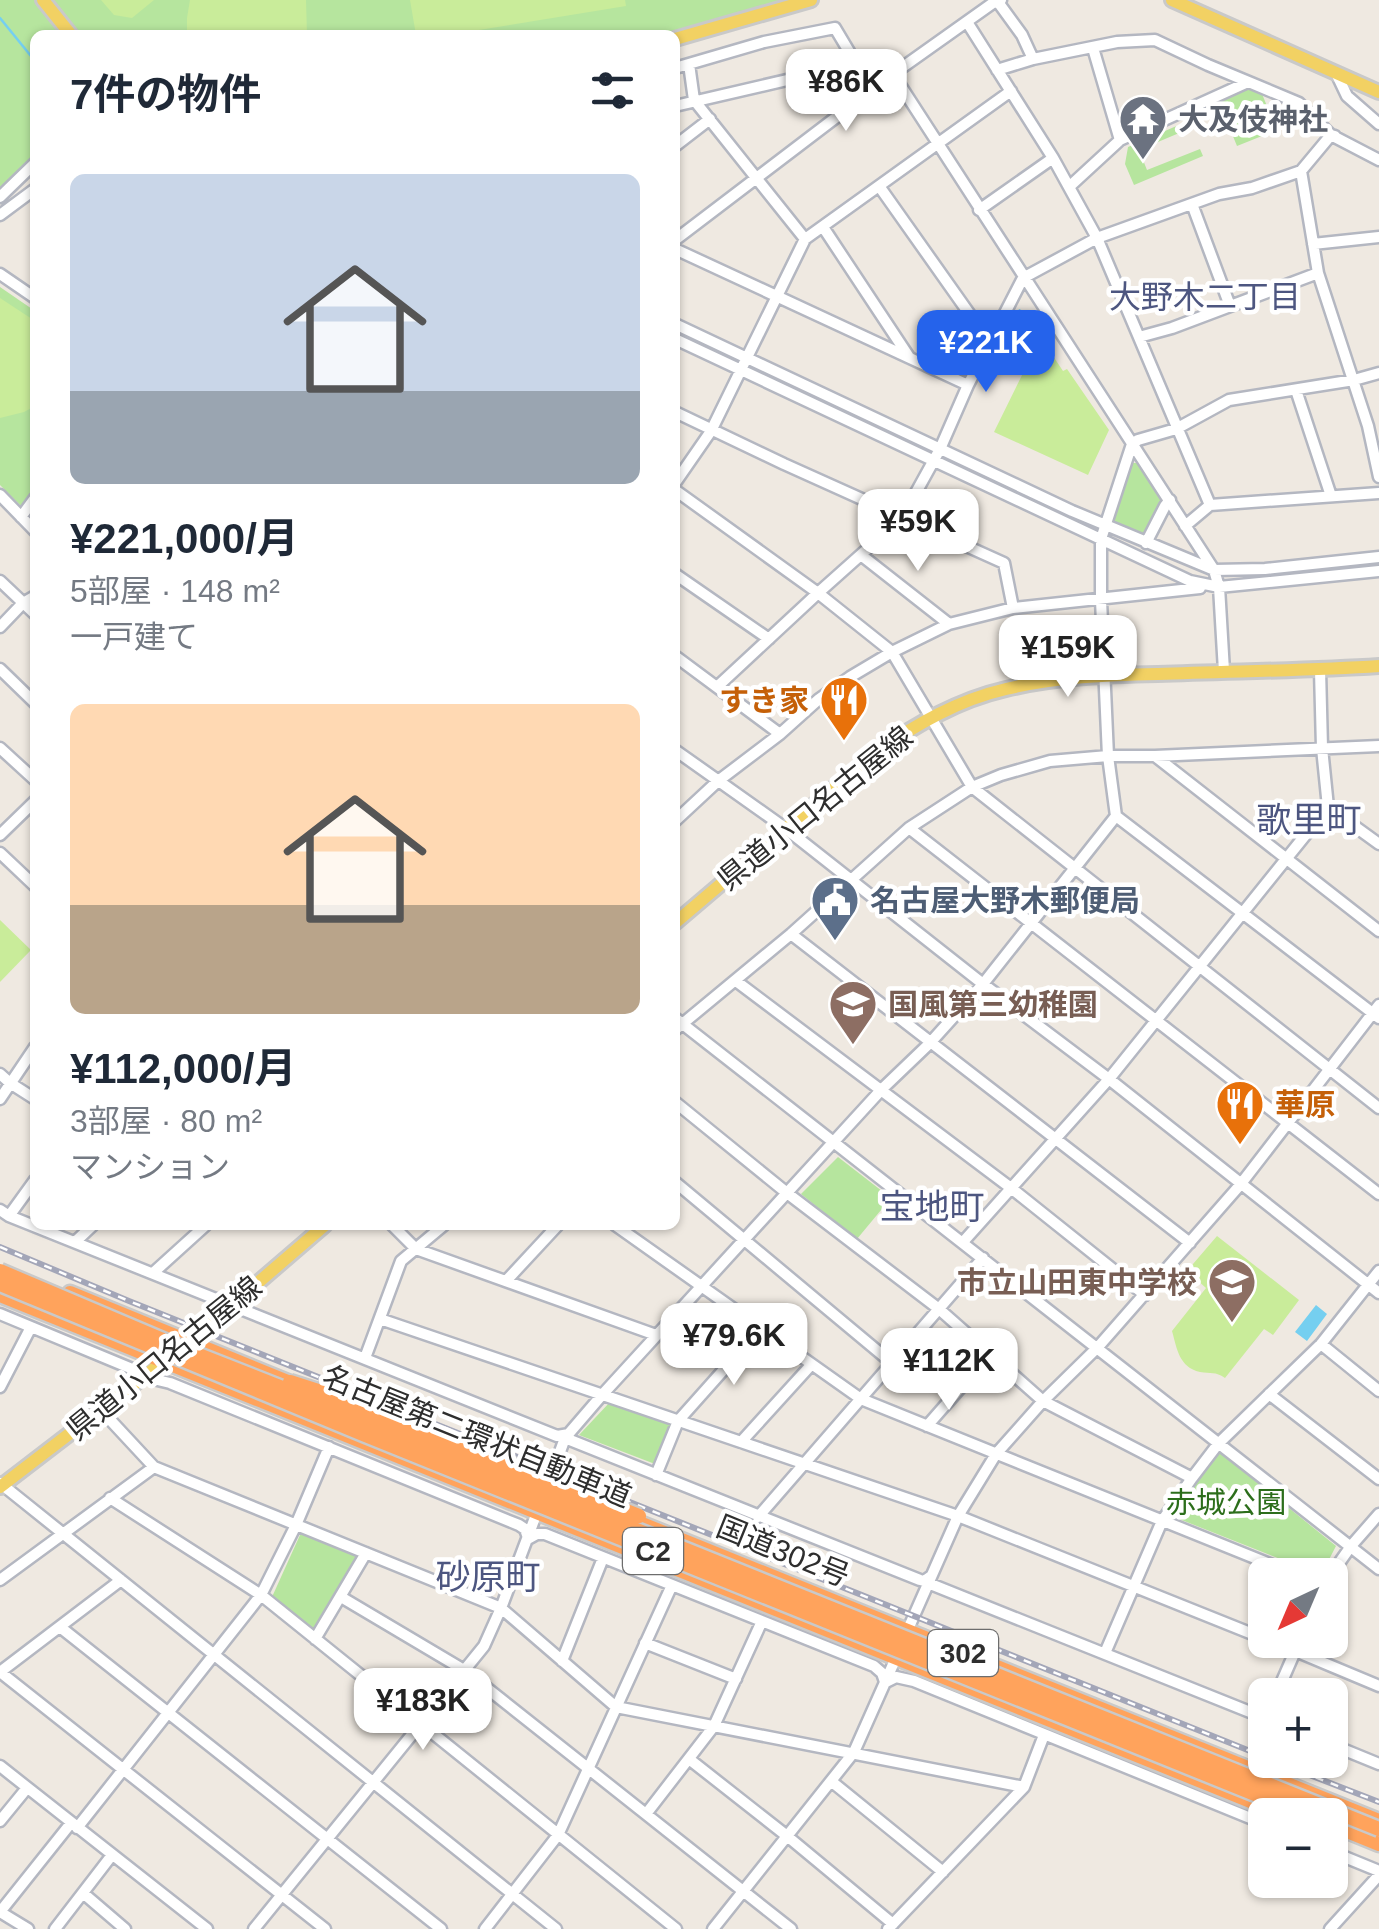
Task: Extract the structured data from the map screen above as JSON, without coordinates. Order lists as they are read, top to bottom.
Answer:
{
  "streets": {
    "highway": [
      "名古屋第二環状自動車道",
      "C2",
      "国道302号",
      "302"
    ],
    "main road": ["県道小口名古屋線"]
  },
  "crossings": [
    ["県道小口名古屋線", "国道302号"],
    ["名古屋第二環状自動車道", "国道302号"]
  ],
  "districts": [
    "大野木二丁目",
    "歌里町",
    "宝地町",
    "砂原町"
  ],
  "parks": ["赤城公園"],
  "places": {
    "temple": ["大及伎神社"],
    "restaurant": ["すき家", "華原"],
    "public building": ["名古屋大野木郵便局"],
    "school or university": ["国風第三幼稚園", "市立山田東中学校"]
  },
  "north": "bottom left",
  "page": {
    "heading": "7件の物件",
    "price": [
      "¥86K",
      "¥221K",
      "¥59K",
      "¥159K",
      "¥79.6K",
      "¥112K",
      "¥183K"
    ],
    "list": [
      {
        "name": "¥221,000/月",
        "note": "5部屋 · 148 m² · 一戸建て"
      },
      {
        "name": "¥112,000/月",
        "note": "3部屋 · 80 m² · マンション"
      }
    ],
    "map_buttons": ["+", "−"]
  }
}
